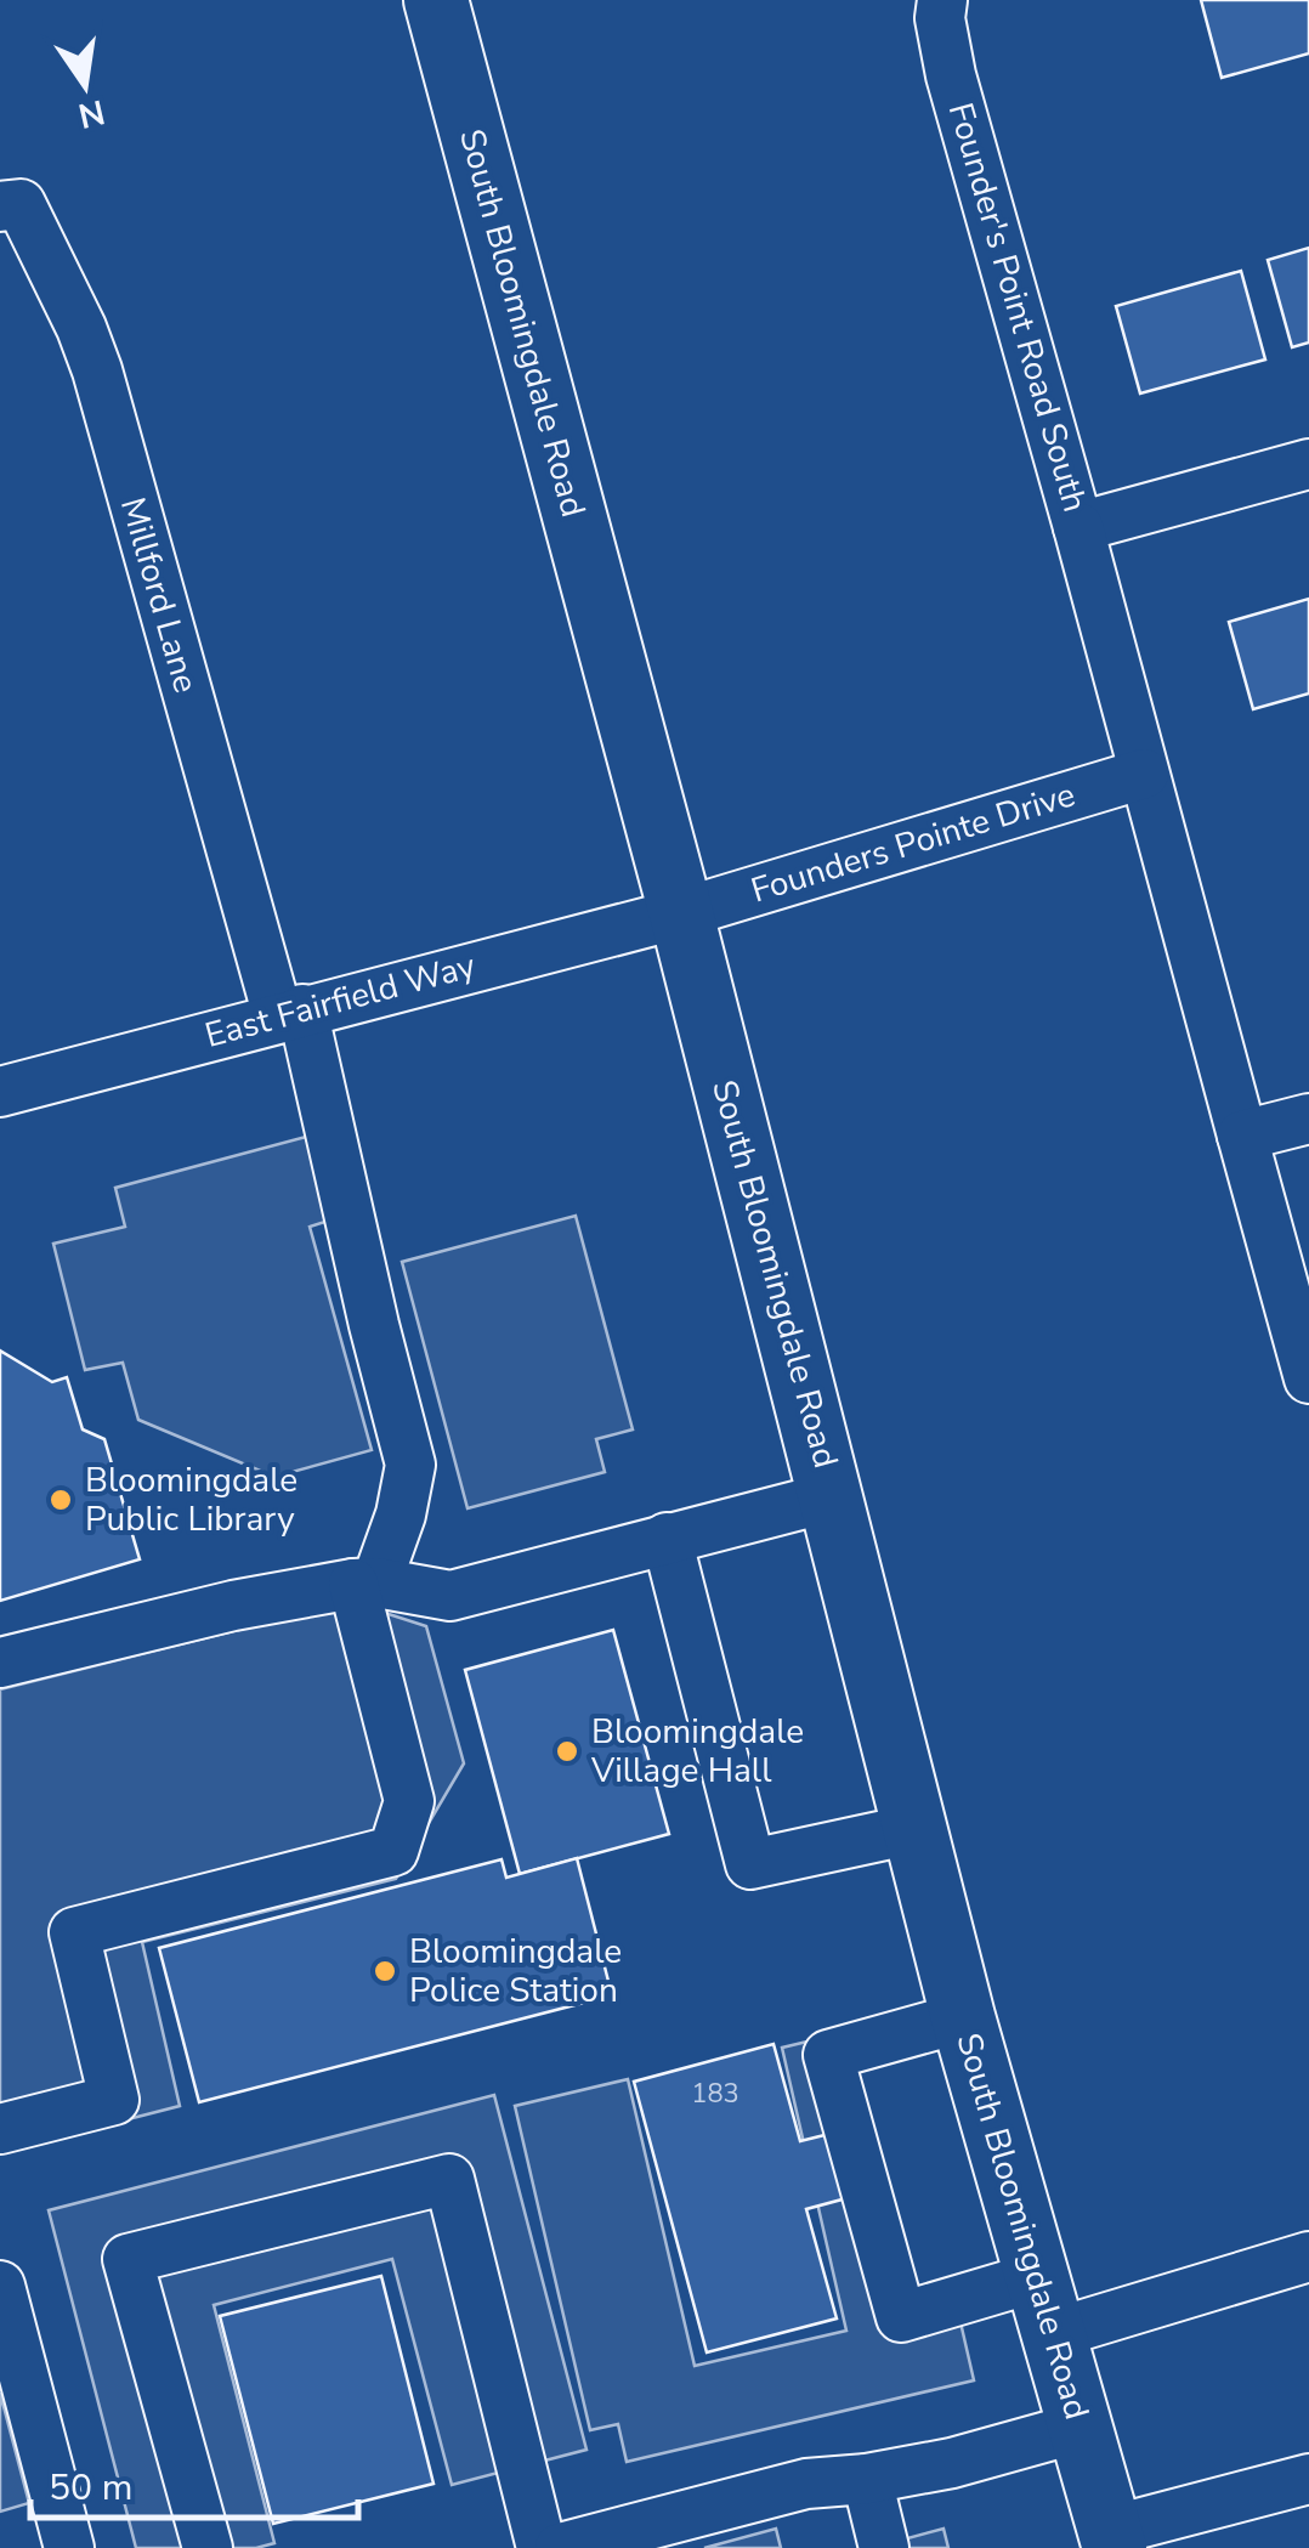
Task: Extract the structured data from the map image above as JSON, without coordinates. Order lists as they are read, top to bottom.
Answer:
{
  "streets": {
    "main road": ["South Bloomingdale Road"],
    "street": [
      "Founder's Point Road South",
      "Millford Lane",
      "Founders Pointe Drive",
      "East Fairfield Way"
    ]
  },
  "crossings": [
    ["South Bloomingdale Road", "Founders Pointe Drive"],
    ["South Bloomingdale Road", "East Fairfield Way"],
    ["Millford Lane", "East Fairfield Way"],
    ["Founders Pointe Drive", "East Fairfield Way"]
  ],
  "places": ["Bloomingdale Public Library", "Bloomingdale Village Hall", "Bloomingdale Police Station"],
  "house_numbers": ["183"],
  "scale_bar": "50 m",
  "north": "bottom"
}
